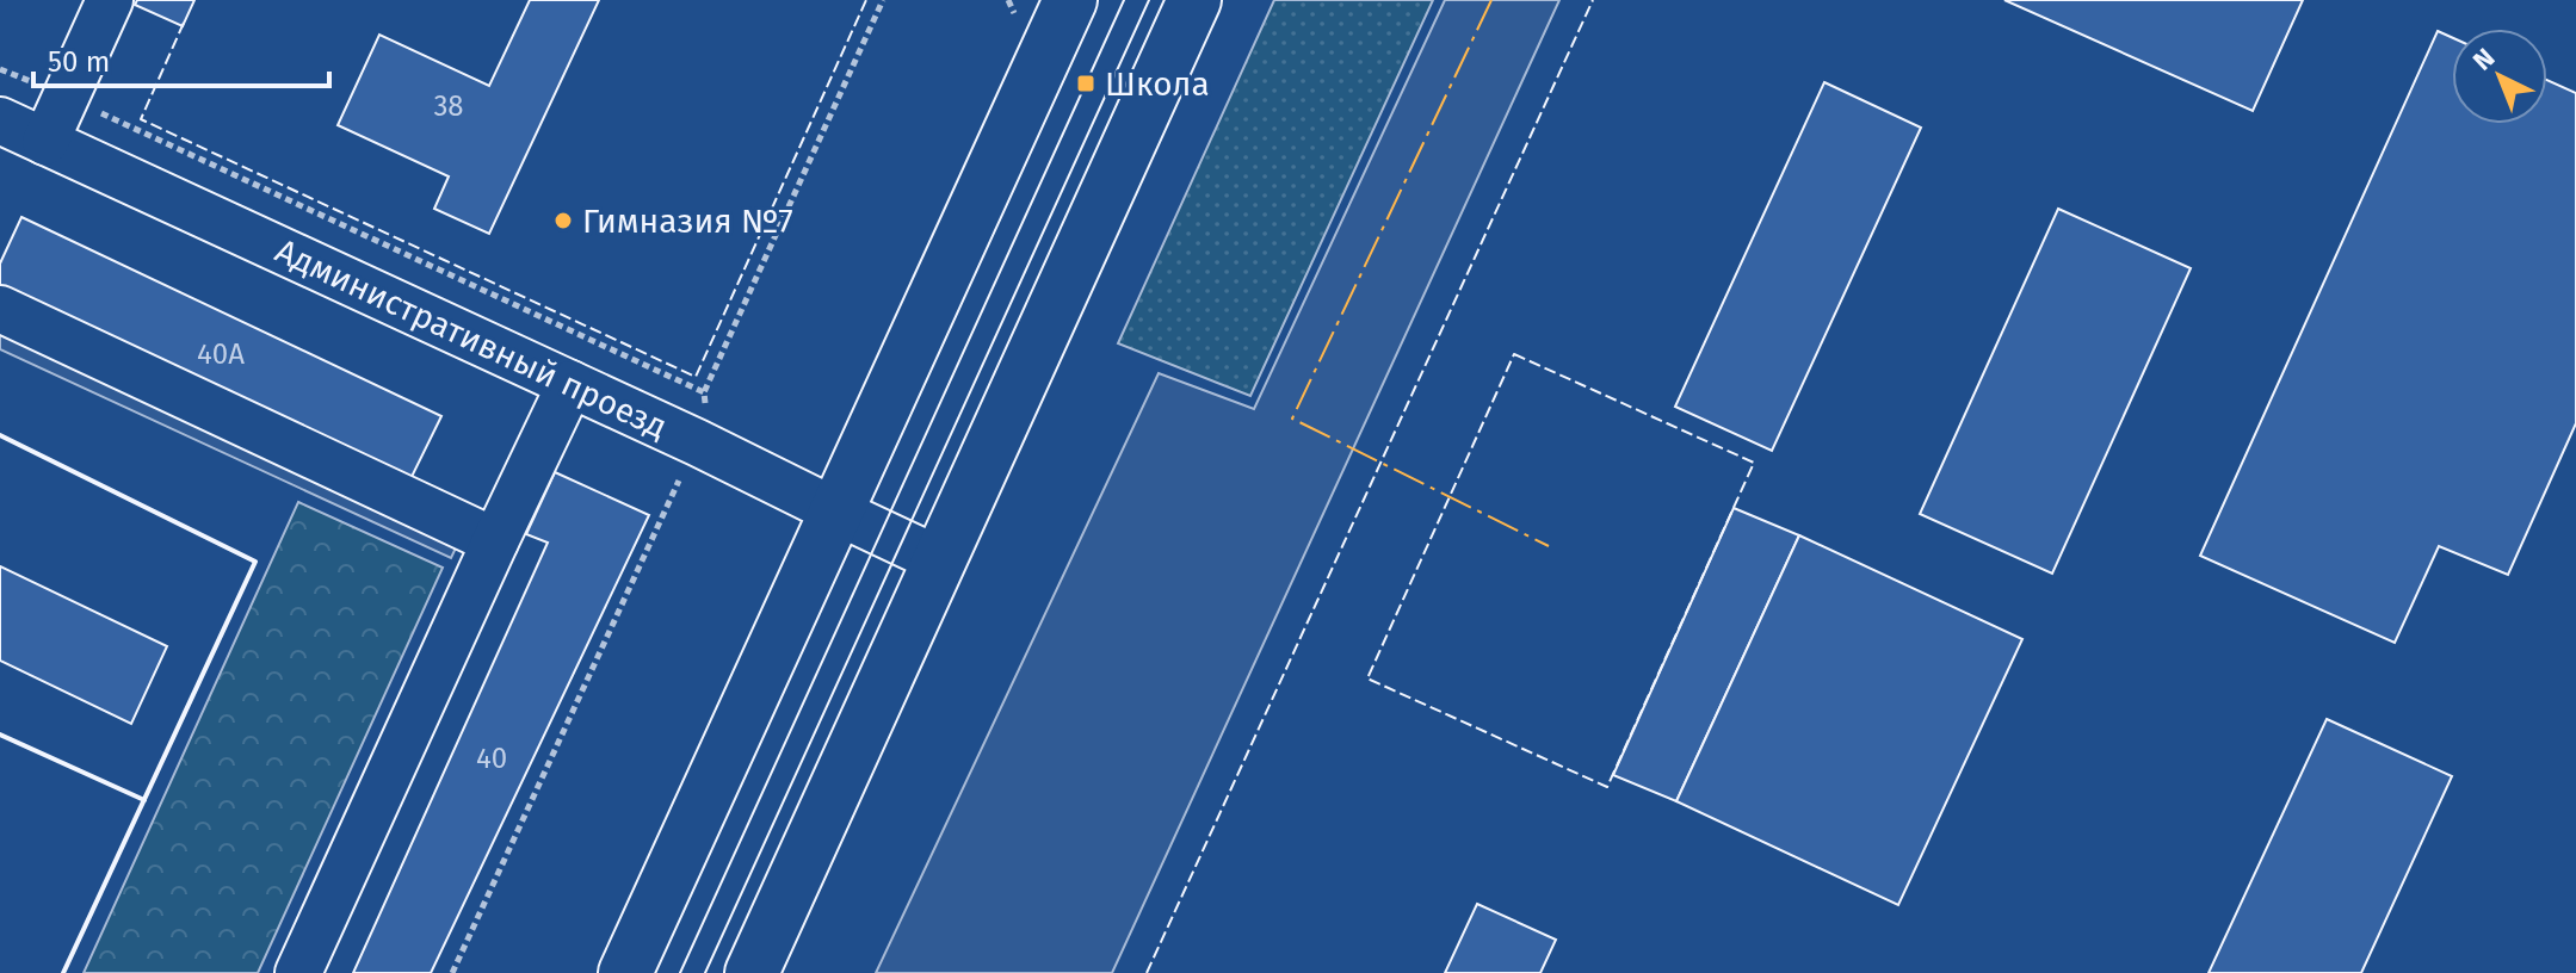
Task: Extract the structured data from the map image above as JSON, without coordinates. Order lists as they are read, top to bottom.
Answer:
{
  "streets": {
    "street": ["Административный проезд"]
  },
  "places": {
    "transit": ["Школа"],
    "other": ["Гимназия №7"]
  },
  "house_numbers": ["38", "40А", "40"],
  "scale_bar": "50 m",
  "north": "top left"
}
